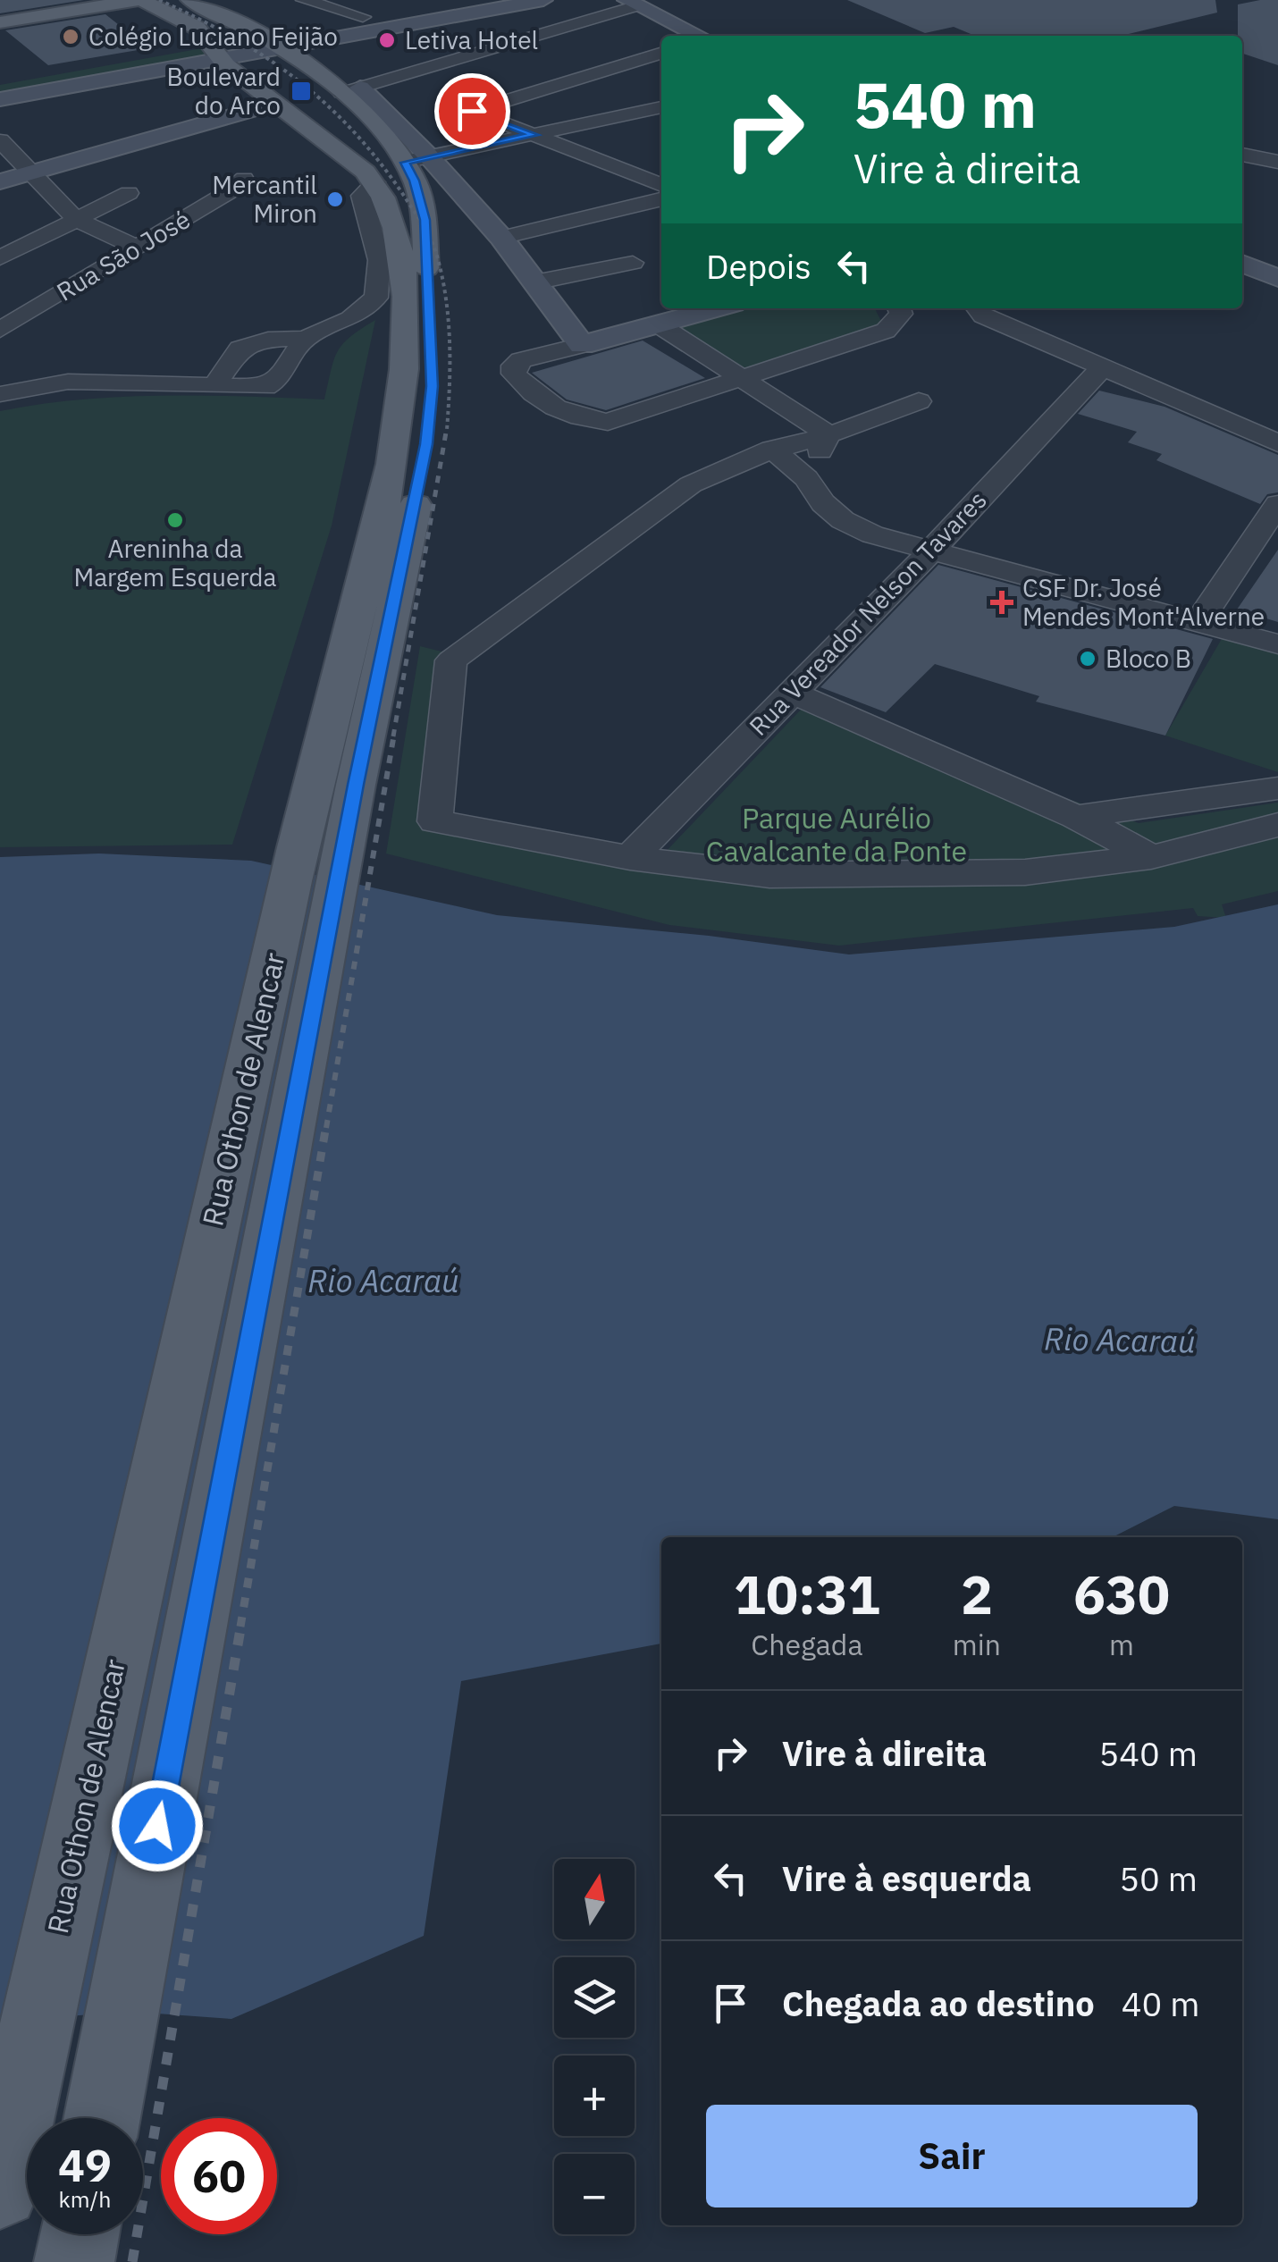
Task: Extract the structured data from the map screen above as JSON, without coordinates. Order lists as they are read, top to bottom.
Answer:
{
  "streets": {
    "main road": ["Rua Othon de Alencar"],
    "street": ["Rua São José", "Rua Vereador Nelson Tavares"]
  },
  "water": ["Rio Acaraú"],
  "parks": ["Parque Aurélio Cavalcante da Ponte"],
  "places": {
    "other": [
      "Colégio Luciano Feijão",
      "Letiva Hotel",
      "Mercantil Miron",
      "Areninha da Margem Esquerda",
      "Bloco B"
    ],
    "transit": ["Boulevard do Arco"],
    "health": ["CSF Dr. José Mendes Mont'Alverne"]
  },
  "north": "top",
  "page": {
    "turn": ["540 m", "Vire à direita"],
    "then": "Depois",
    "eta": [
      "10:31",
      "Chegada",
      "2",
      "min",
      "630",
      "m"
    ],
    "list": [
      {
        "name": "Vire à direita",
        "value": "540 m"
      },
      {
        "name": "Vire à esquerda",
        "value": "50 m"
      },
      {
        "name": "Chegada ao destino",
        "value": "40 m"
      }
    ],
    "map_buttons": ["+", "−"],
    "buttons": "Sair",
    "speed": "49 km/h",
    "limit": "60"
  }
}
